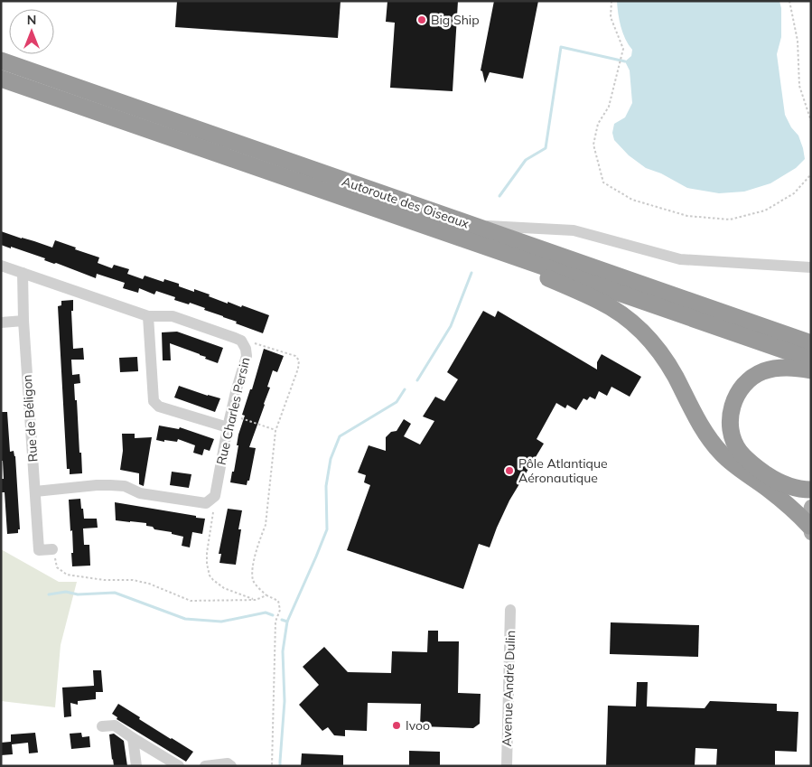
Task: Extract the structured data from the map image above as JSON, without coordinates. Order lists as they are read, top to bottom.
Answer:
{
  "streets": {
    "highway": ["Autoroute des Oiseaux"],
    "street": ["Rue Charles Persin", "Rue de Béligon", "Avenue André Dulin"]
  },
  "crossings": [
    ["Rue Charles Persin", "Rue de Béligon"]
  ],
  "places": ["Big Ship", "Pôle Atlantique Aéronautique", "Ivoo"],
  "north": "top"
}
